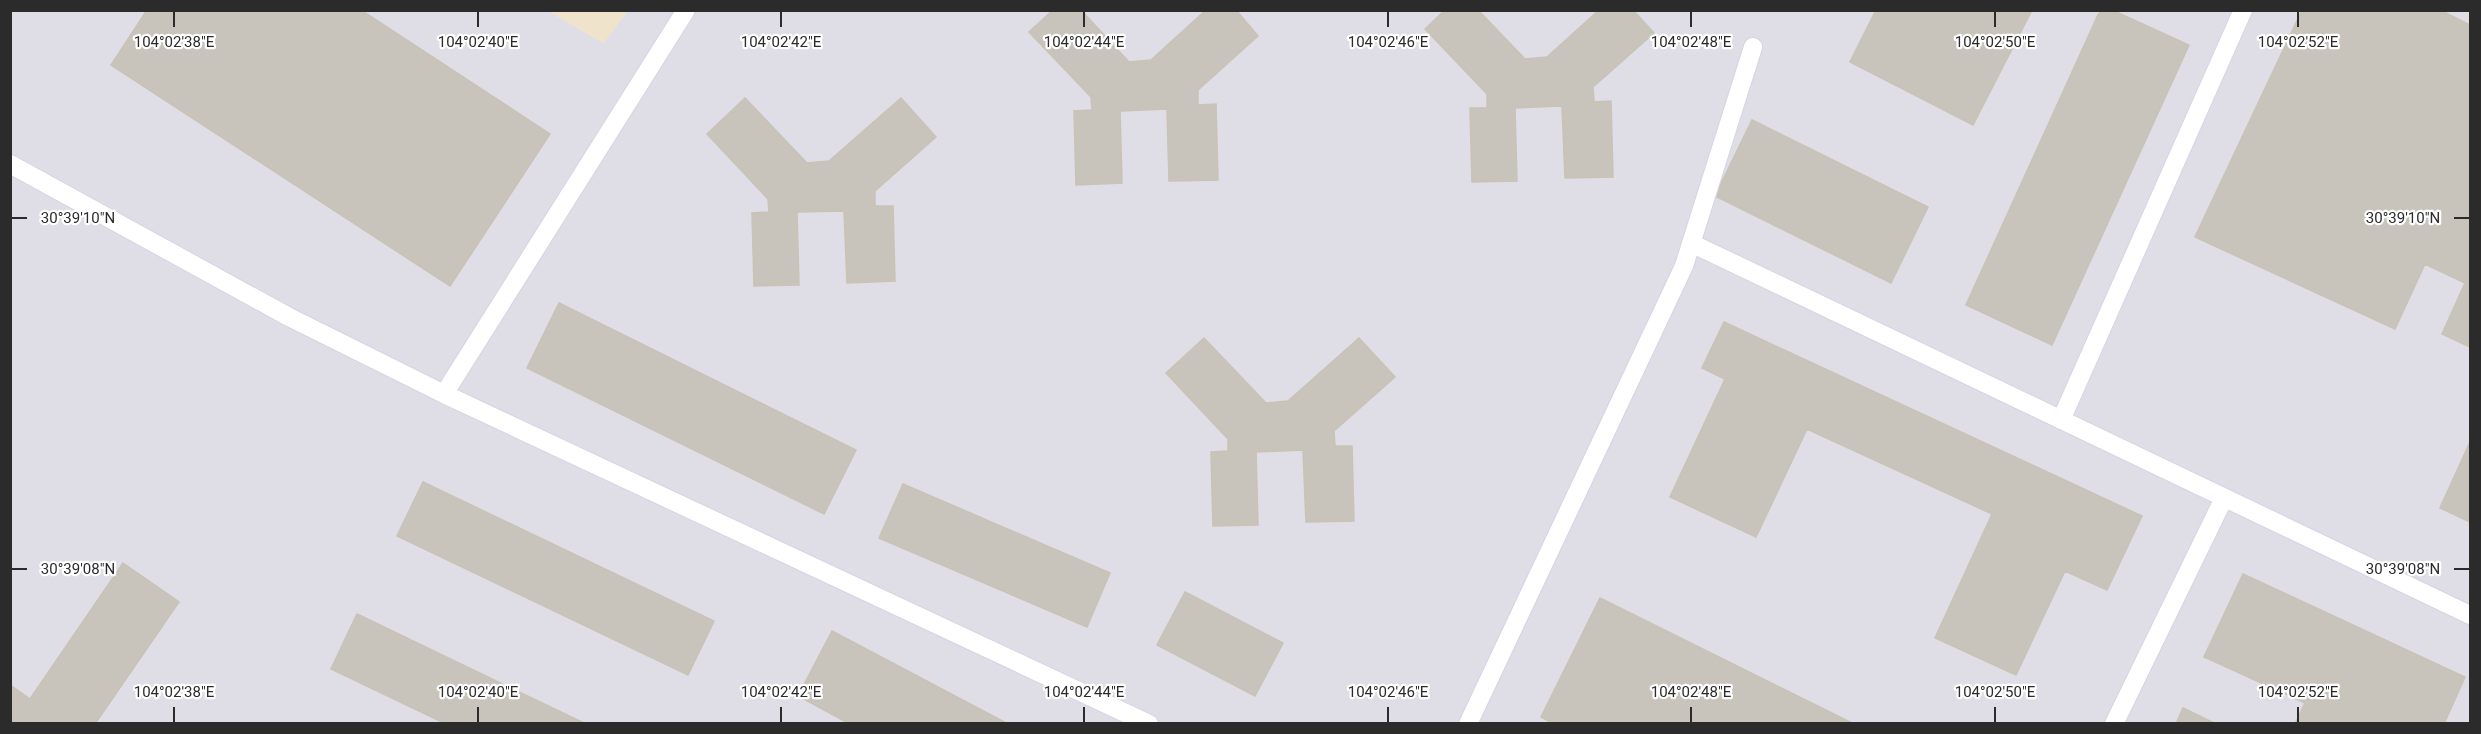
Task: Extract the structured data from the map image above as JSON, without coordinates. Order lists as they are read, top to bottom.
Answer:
{
  "coordinates": [
    "104°02'38\"E",
    "104°02'40\"E",
    "104°02'42\"E",
    "104°02'44\"E",
    "104°02'46\"E",
    "104°02'48\"E",
    "104°02'50\"E",
    "104°02'52\"E",
    "30°39'10\"N",
    "30°39'08\"N"
  ]
}
